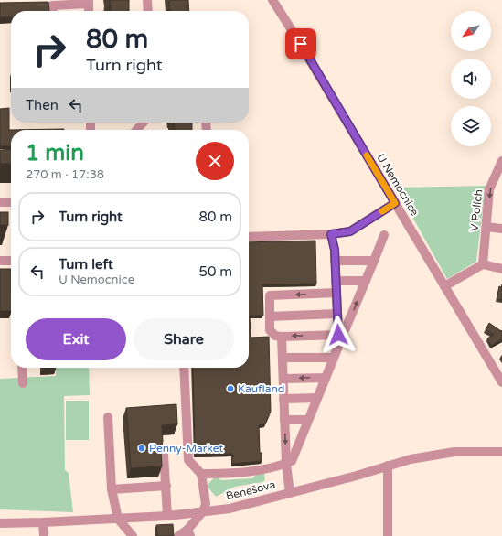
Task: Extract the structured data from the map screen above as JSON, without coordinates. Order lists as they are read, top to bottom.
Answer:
{
  "streets": {
    "street": ["U Nemocnice", "V Polích", "Benešova"]
  },
  "one_way": ["V Polích"],
  "places": ["Kaufland", "Penny-Market"],
  "north": "bottom left",
  "page": {
    "turn": ["80 m", "Turn right"],
    "then": "Then",
    "heading": ["1 min", "270 m · 17:38"],
    "list": [
      {
        "name": "Turn right",
        "value": "80 m"
      },
      {
        "name": "Turn left",
        "note": "U Nemocnice",
        "value": "50 m"
      }
    ],
    "buttons": ["Exit", "Share"]
  }
}
